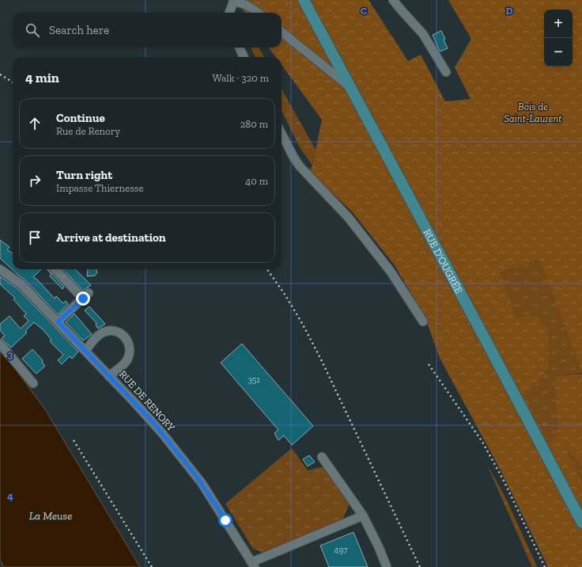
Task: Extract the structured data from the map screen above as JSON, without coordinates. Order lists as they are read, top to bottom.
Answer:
{
  "streets": {
    "main road": ["RUE D'OUGRÉE"],
    "street": ["RUE DE RENORY"]
  },
  "water": ["La Meuse"],
  "parks": ["Bois de Saint-Laurent"],
  "house_numbers": ["351", "497"],
  "page": {
    "map_buttons": ["+", "−"],
    "search": "Search here",
    "heading": ["4 min", "Walk · 320 m"],
    "list": [
      ["Continue", "Rue de Renory", "280 m"],
      ["Turn right", "Impasse Thiernesse", "40 m"],
      "Arrive at destination"
    ]
  },
  "grid": {
    "columns": ["C", "D"],
    "rows": ["3", "4"]
  }
}
